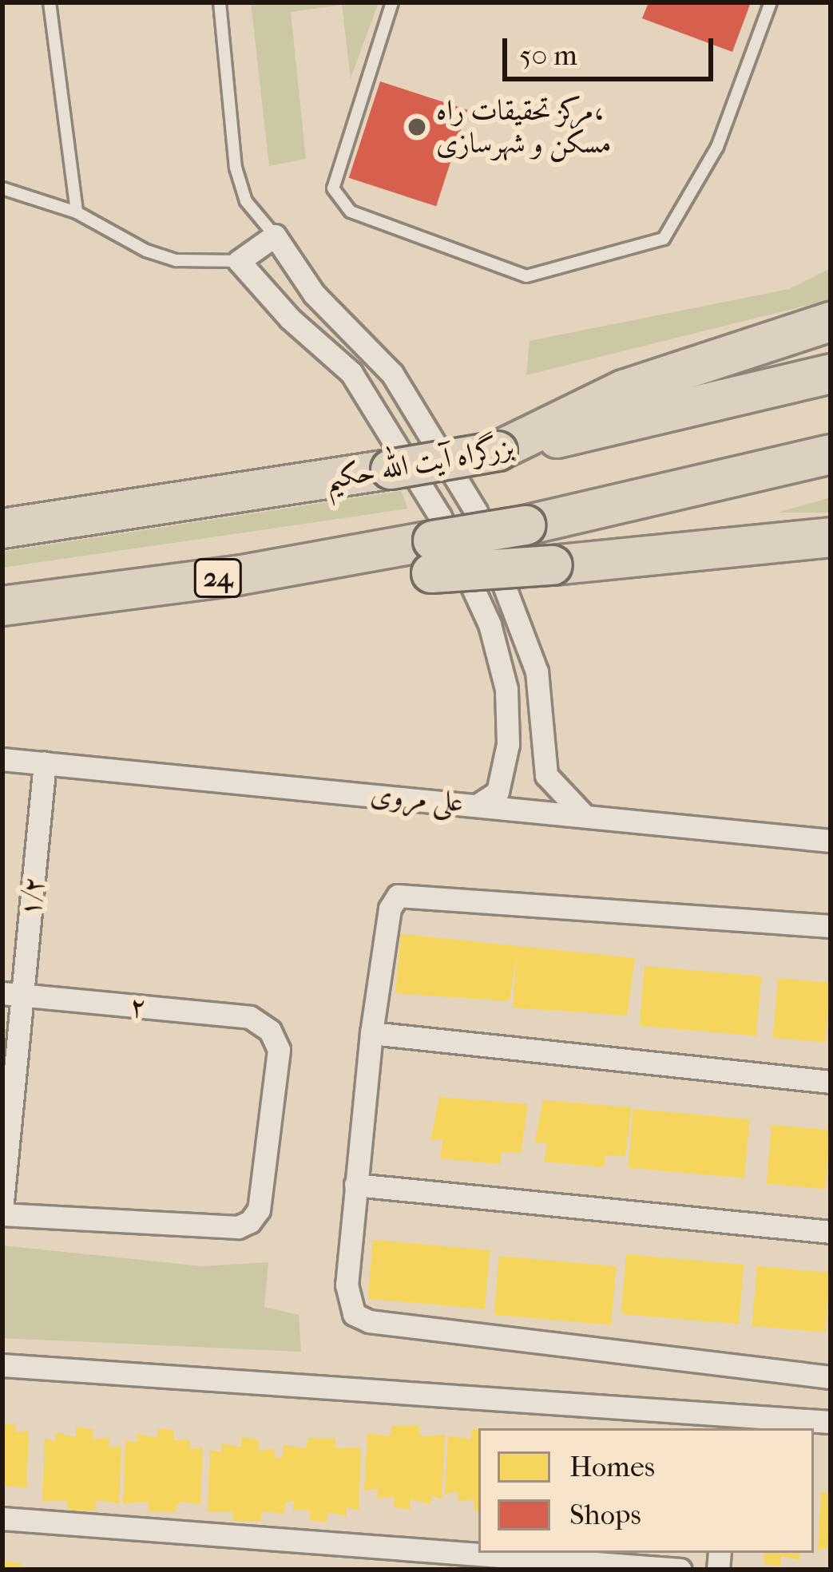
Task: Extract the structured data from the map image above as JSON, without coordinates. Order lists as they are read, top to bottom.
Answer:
{
  "streets": {
    "highway": ["بزرگراه آیت الله حکیم", "24"],
    "street": ["علی مروی", "۱/۲", "۲"]
  },
  "crossings": [
    ["علی مروی", "۱/۲"],
    ["۱/۲", "۲"]
  ],
  "places": ["مرکز تحقیقات راه، مسکن و شهرسازی"],
  "legend": ["Homes", "Shops"],
  "scale_bar": "50 m"
}
